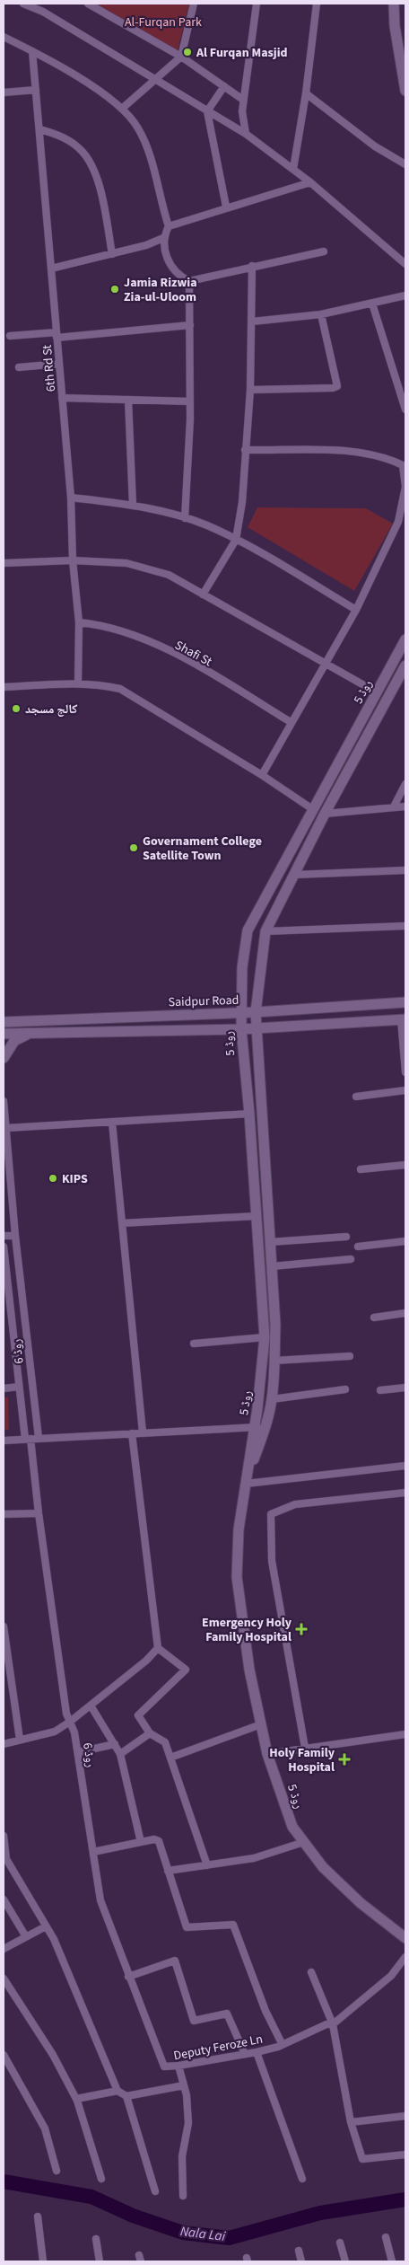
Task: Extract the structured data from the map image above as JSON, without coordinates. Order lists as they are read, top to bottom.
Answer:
{
  "streets": {
    "main road": ["روڈ 5", "Saidpur Road"],
    "street": [
      "6th Rd St",
      "Shafi St",
      "روڈ 6",
      "Deputy Feroze Ln"
    ]
  },
  "crossings": [
    ["6th Rd St", "Shafi St"],
    ["روڈ 5", "Saidpur Road"],
    ["روڈ 6", "Deputy Feroze Ln"]
  ],
  "water": ["Nala Lai"],
  "parks": ["Al-Furqan Park"],
  "places": {
    "other": [
      "Al Furqan Masjid",
      "Jamia Rizwia Zia-ul-Uloom",
      "کالج مسجد",
      "Governament College Satellite Town",
      "KIPS"
    ],
    "health": ["Emergency Holy Family Hospital", "Holy Family Hospital"]
  }
}
